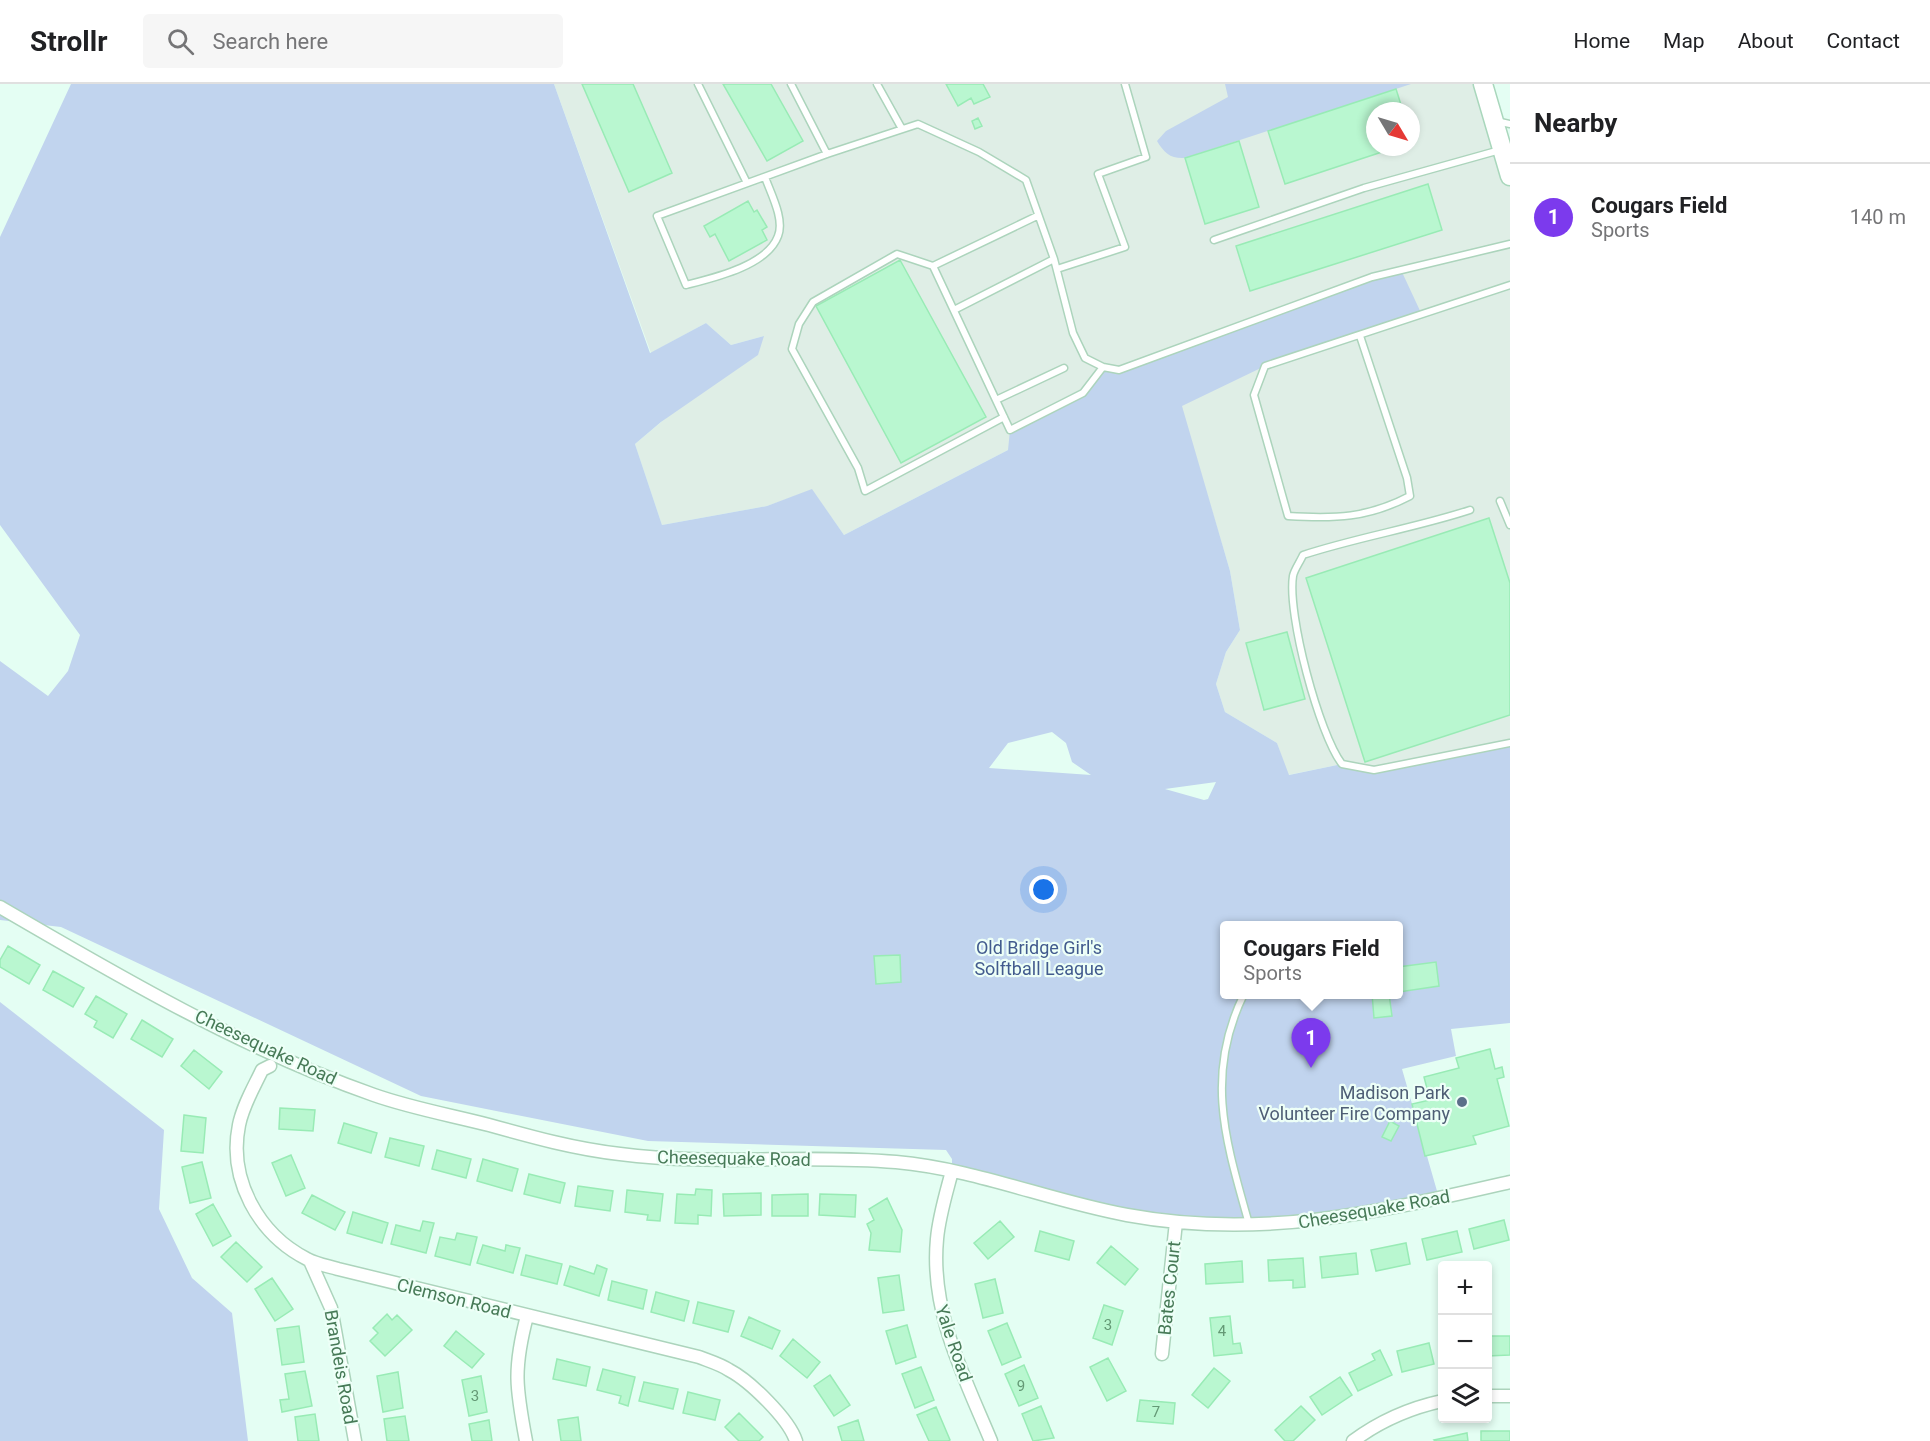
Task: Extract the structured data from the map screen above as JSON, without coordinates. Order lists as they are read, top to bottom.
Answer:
{
  "streets": {
    "street": [
      "Cheesequake Road",
      "Bates Court",
      "Clemson Road",
      "Yale Road",
      "Brandeis Road"
    ]
  },
  "crossings": [
    ["Cheesequake Road", "Bates Court"],
    ["Cheesequake Road", "Yale Road"],
    ["Clemson Road", "Brandeis Road"]
  ],
  "parks": ["Old Bridge Girl's Solftball League"],
  "places": ["Madison Park Volunteer Fire Company"],
  "house_numbers": [
    "3",
    "4",
    "9",
    "3",
    "7"
  ],
  "north": "bottom right",
  "page": {
    "header": "Strollr",
    "search": "Search here",
    "nav": [
      "Home",
      "Map",
      "About",
      "Contact"
    ],
    "heading": "Nearby",
    "list": [
      {
        "mark": "1",
        "name": "Cougars Field",
        "note": "Sports",
        "value": "140 m"
      }
    ],
    "popup": ["Cougars Field", "Sports"],
    "pins": "1",
    "map_buttons": ["+", "−"]
  }
}
